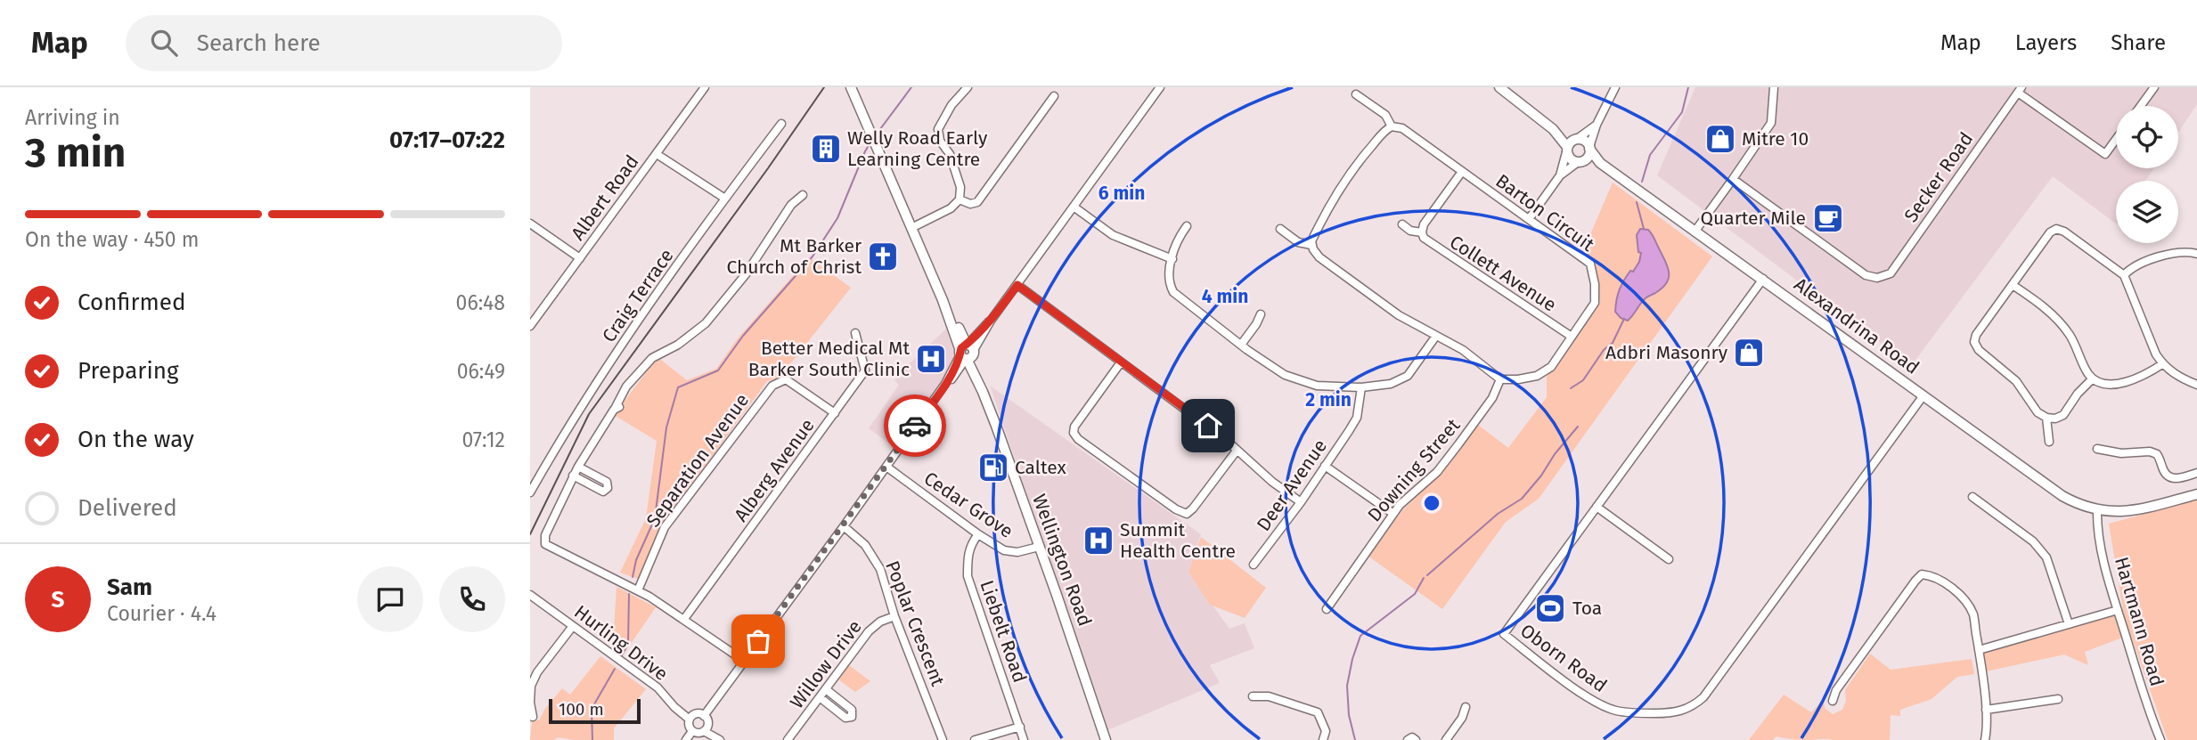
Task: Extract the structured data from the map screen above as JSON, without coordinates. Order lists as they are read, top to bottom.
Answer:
{
  "streets": {
    "main road": ["Alexandrina Road", "Wellington Road"],
    "street": [
      "Secker Road",
      "Albert Road",
      "Barton Circuit",
      "Collett Avenue",
      "Craig Terrace",
      "Separation Avenue",
      "Alberg Avenue",
      "Downing Street",
      "Deer Avenue",
      "Cedar Grove",
      "Hartmann Road",
      "Poplar Crescent",
      "Liebelt Road",
      "Hurling Drive",
      "Oborn Road",
      "Willow Drive"
    ]
  },
  "crossings": [
    ["Barton Circuit", "Collett Avenue"],
    ["Barton Circuit", "Downing Street"],
    ["Alexandrina Road", "Hartmann Road"],
    ["Alexandrina Road", "Oborn Road"],
    ["Separation Avenue", "Alberg Avenue"],
    ["Cedar Grove", "Wellington Road"],
    ["Cedar Grove", "Liebelt Road"],
    ["Poplar Crescent", "Willow Drive"]
  ],
  "places": {
    "shop": ["Mitre 10", "Adbri Masonry"],
    "building": ["Welly Road Early Learning Centre"],
    "cafe": ["Quarter Mile"],
    "church": ["Mt Barker Church of Christ"],
    "hospital": ["Better Medical Mt Barker South Clinic", "Summit Health Centre"],
    "fuel station": ["Caltex"],
    "sports": ["Toa"]
  },
  "scale_bar": "100 m",
  "page": {
    "header": "Map",
    "search": "Search here",
    "nav": ["Map", "Layers", "Share"],
    "heading": ["3 min", "Arriving in", "07:17–07:22"],
    "panel": ["Sam", "Courier · 4.4"],
    "bar": "On the way · 450 m",
    "list": [
      ["Confirmed", "06:48"],
      ["Preparing", "06:49"],
      ["On the way", "07:12"],
      "Delivered"
    ],
    "round": "S",
    "scale": "100 m"
  },
  "rings": ["6 min", "4 min", "2 min"]
}
